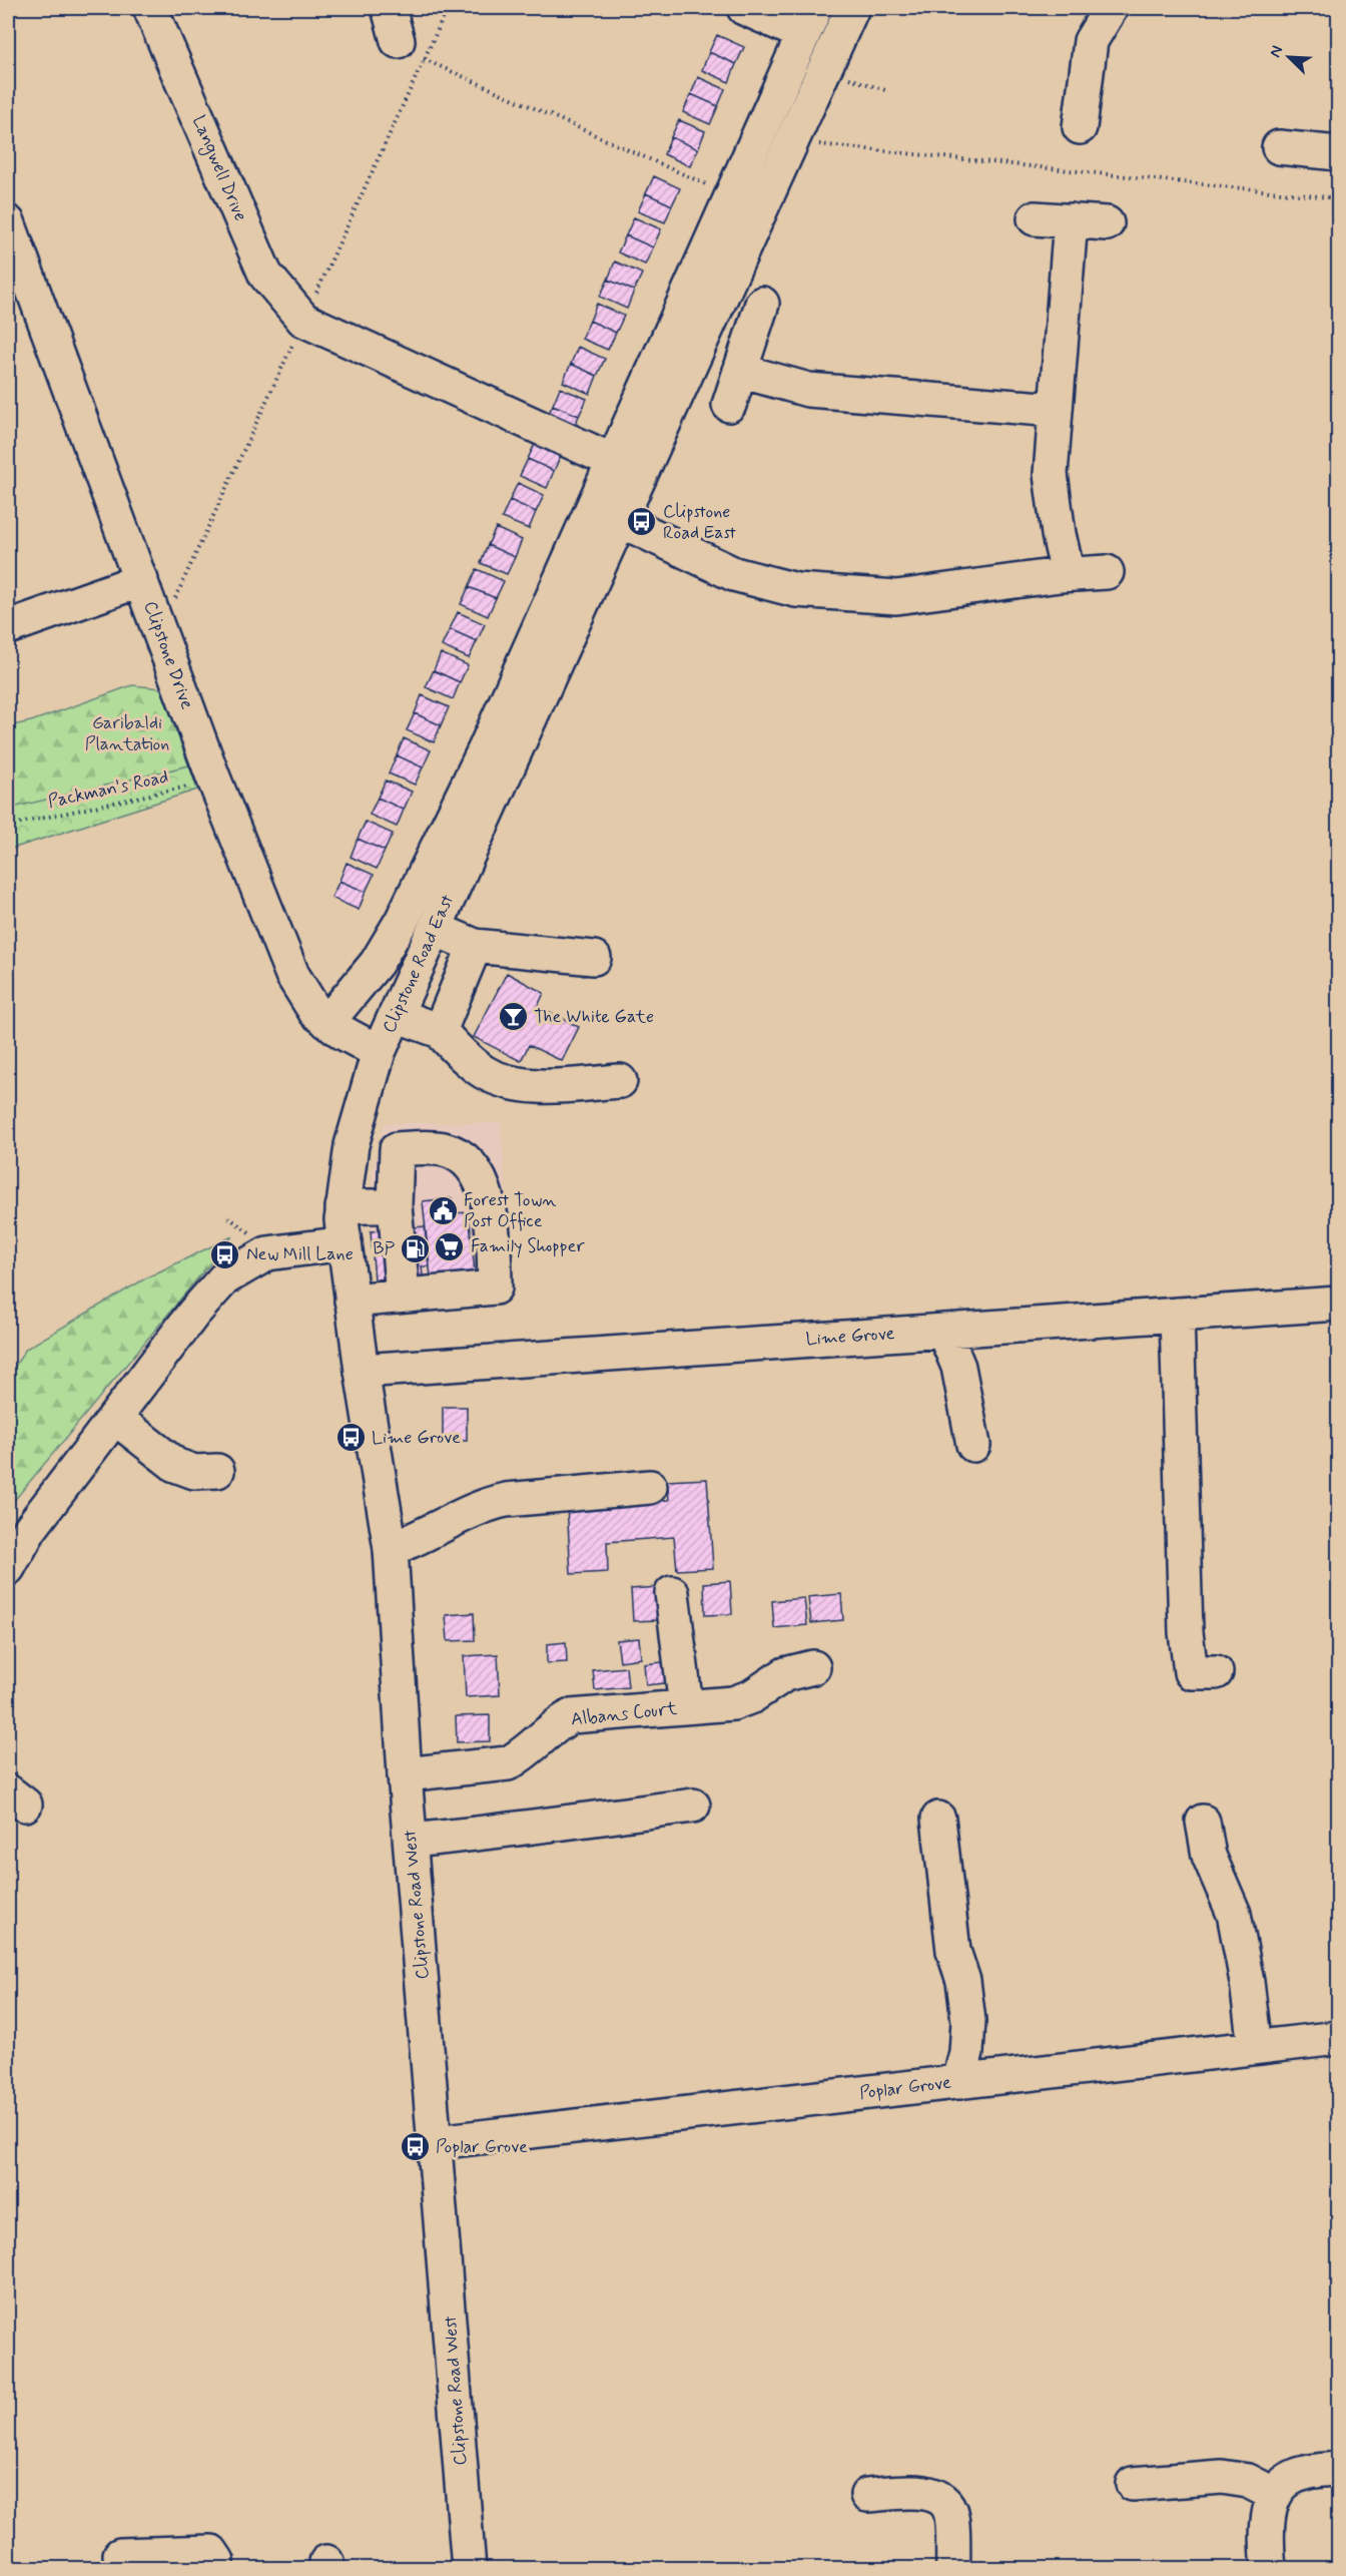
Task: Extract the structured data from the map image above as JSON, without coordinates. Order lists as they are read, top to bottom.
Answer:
{
  "streets": {
    "street": [
      "Langwell Drive",
      "Clipstone Drive",
      "Clipstone Road East",
      "Lime Grove",
      "Albans Court",
      "Clipstone Road West",
      "Poplar Grove"
    ],
    "path": ["Packman's Road"]
  },
  "crossings": [
    ["Clipstone Drive", "Packman's Road"],
    ["Clipstone Drive", "Clipstone Road East"],
    ["Clipstone Road East", "Clipstone Road West"],
    ["Lime Grove", "Clipstone Road West"],
    ["Albans Court", "Clipstone Road West"],
    ["Clipstone Road West", "Poplar Grove"]
  ],
  "parks": ["Garibaldi Plantation"],
  "places": {
    "bus stop": [
      "Clipstone Road East",
      "New Mill Lane",
      "Lime Grove",
      "Poplar Grove"
    ],
    "bar": ["The White Gate"],
    "public building": ["Forest Town Post Office"],
    "supermarket": ["Family Shopper"],
    "fuel station": ["BP"]
  },
  "north": "top left"
}
